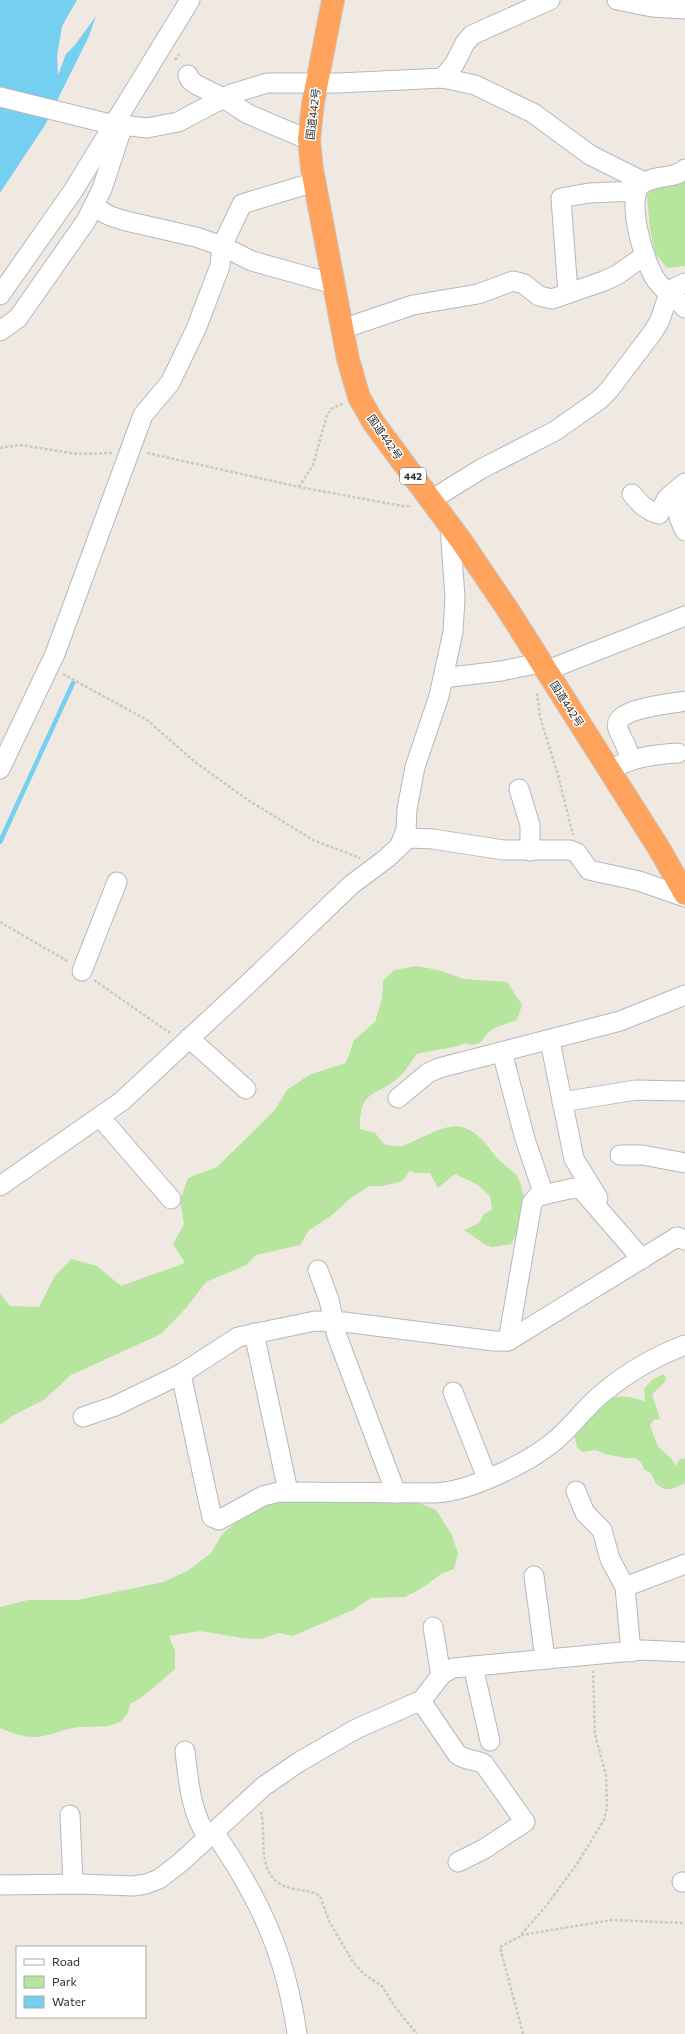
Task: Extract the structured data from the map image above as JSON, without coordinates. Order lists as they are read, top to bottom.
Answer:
{
  "streets": {
    "highway": ["国道442号", "442"]
  },
  "legend": ["Road", "Park", "Water"]
}
